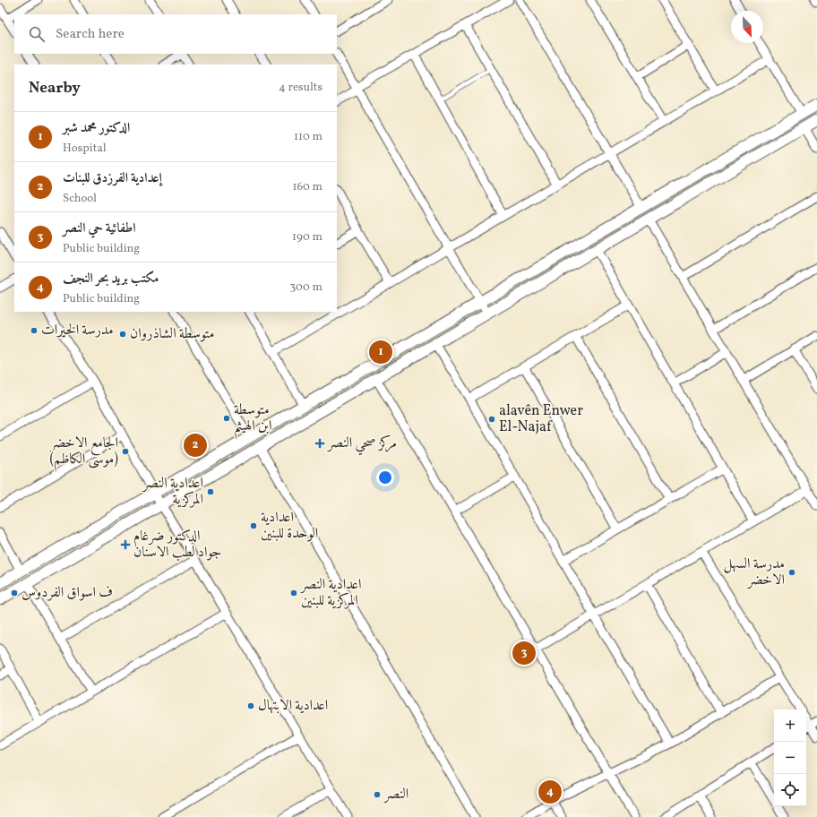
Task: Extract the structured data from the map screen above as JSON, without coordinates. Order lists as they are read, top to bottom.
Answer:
{
  "places": {
    "other": [
      "مدرسة الخيرات",
      "متوسطة الشاذروان",
      "متوسطة ابن الهيثم",
      "alavên Enwer El-Najaf",
      "الجامع الاخضر (موسى الكاظم)",
      "اعدادية النصر المركزية",
      "اعدادية الوحدة للبنين",
      "مدرسة السهل الاخضر",
      "ف اسواق الفردوس",
      "اعدادية النصر المركزية للبنين",
      "اعدادية الابتهال",
      "النصر"
    ],
    "health": ["مركز صحي النصر", "الدكتور ضرغام جواد لطب الاسنان"]
  },
  "north": "bottom right",
  "page": {
    "search": "Search here",
    "heading": ["Nearby", "4 results"],
    "list": [
      {
        "mark": "1",
        "name": "الدكتور محمد شبر",
        "note": "Hospital",
        "value": "110 m"
      },
      {
        "mark": "2",
        "name": "إعدادية الفرزدق للبنات",
        "note": "School",
        "value": "160 m"
      },
      {
        "mark": "3",
        "name": "اطفائية حي النصر",
        "note": "Public building",
        "value": "190 m"
      },
      {
        "mark": "4",
        "name": "مكتب بريد بحر النجف",
        "note": "Public building",
        "value": "300 m"
      }
    ],
    "pins": [
      "1",
      "2",
      "3",
      "4"
    ],
    "map_buttons": ["+", "−"]
  }
}
